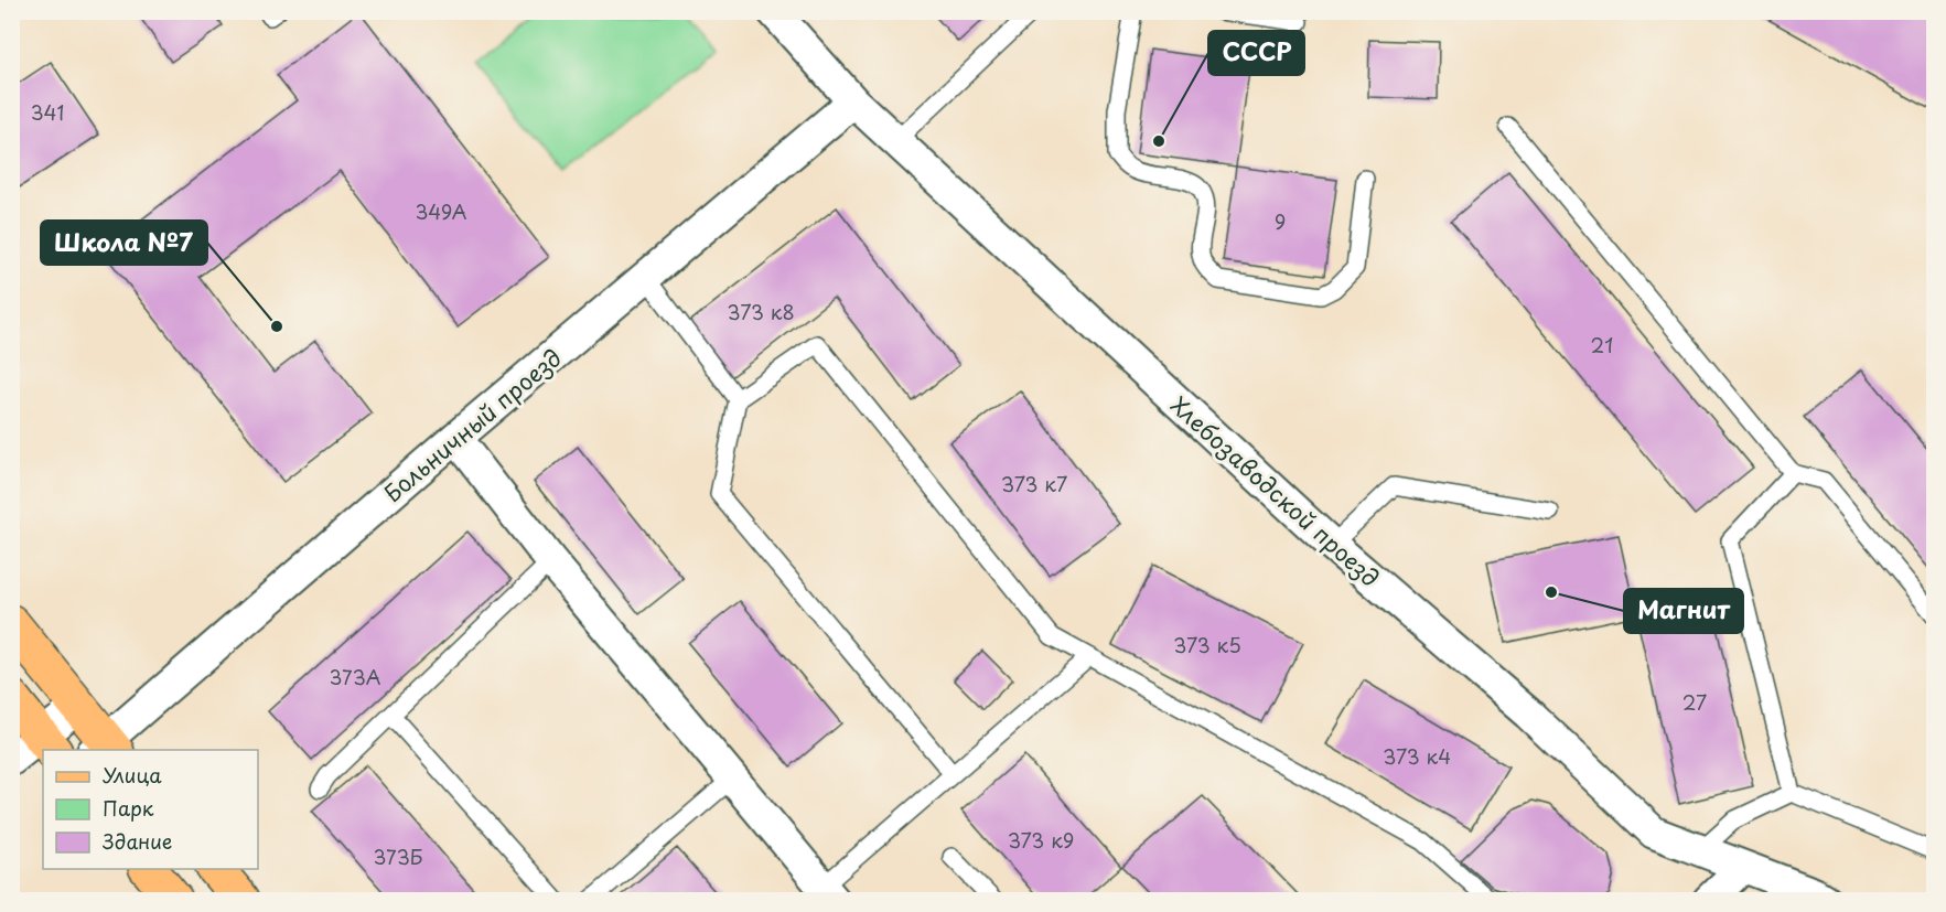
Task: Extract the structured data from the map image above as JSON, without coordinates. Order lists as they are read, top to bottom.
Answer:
{
  "streets": {
    "street": ["Больничный проезд", "Хлебозаводской проезд"]
  },
  "crossings": [
    ["Больничный проезд", "Хлебозаводской проезд"]
  ],
  "places": ["СССР", "Школа №7", "Магнит"],
  "house_numbers": [
    "341",
    "349А",
    "9",
    "373 к8",
    "21",
    "373 к7",
    "373 к5",
    "373А",
    "27",
    "373 к4",
    "373 к9",
    "373Б"
  ],
  "legend": ["Улица", "Парк", "Здание"]
}
